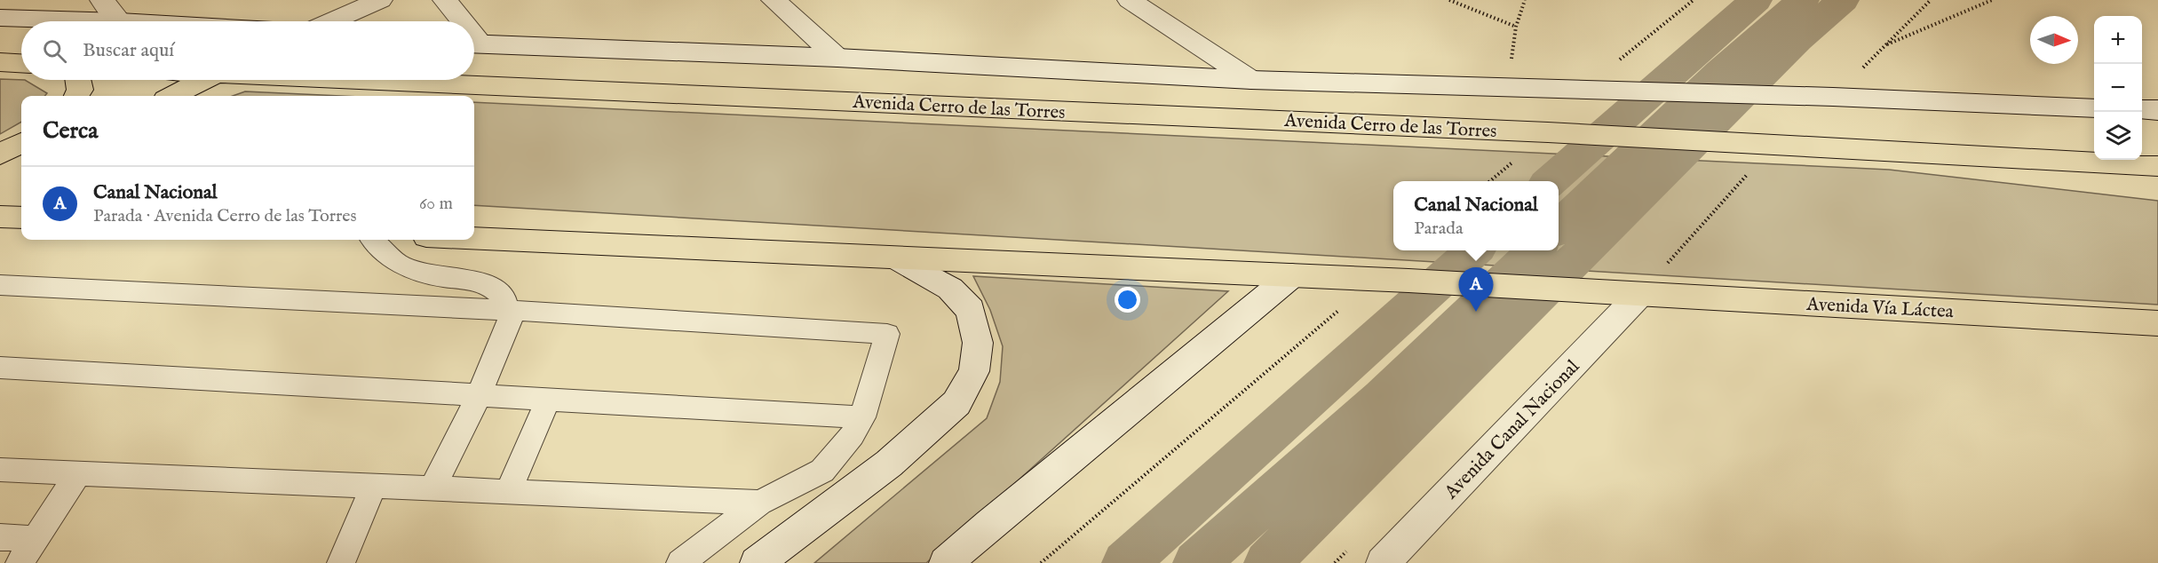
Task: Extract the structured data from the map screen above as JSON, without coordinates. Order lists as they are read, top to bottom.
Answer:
{
  "streets": {
    "main road": ["Avenida Cerro de las Torres", "Avenida Vía Láctea"],
    "street": ["Avenida Canal Nacional"]
  },
  "crossings": [
    ["Avenida Vía Láctea", "Avenida Canal Nacional"]
  ],
  "north": "right",
  "page": {
    "map_buttons": ["+", "−"],
    "search": "Buscar aquí",
    "heading": "Cerca",
    "list": [
      {
        "mark": "A",
        "name": "Canal Nacional",
        "note": "Parada · Avenida Cerro de las Torres",
        "value": "60 m"
      }
    ],
    "popup": ["Canal Nacional", "Parada"],
    "pins": "A"
  }
}
